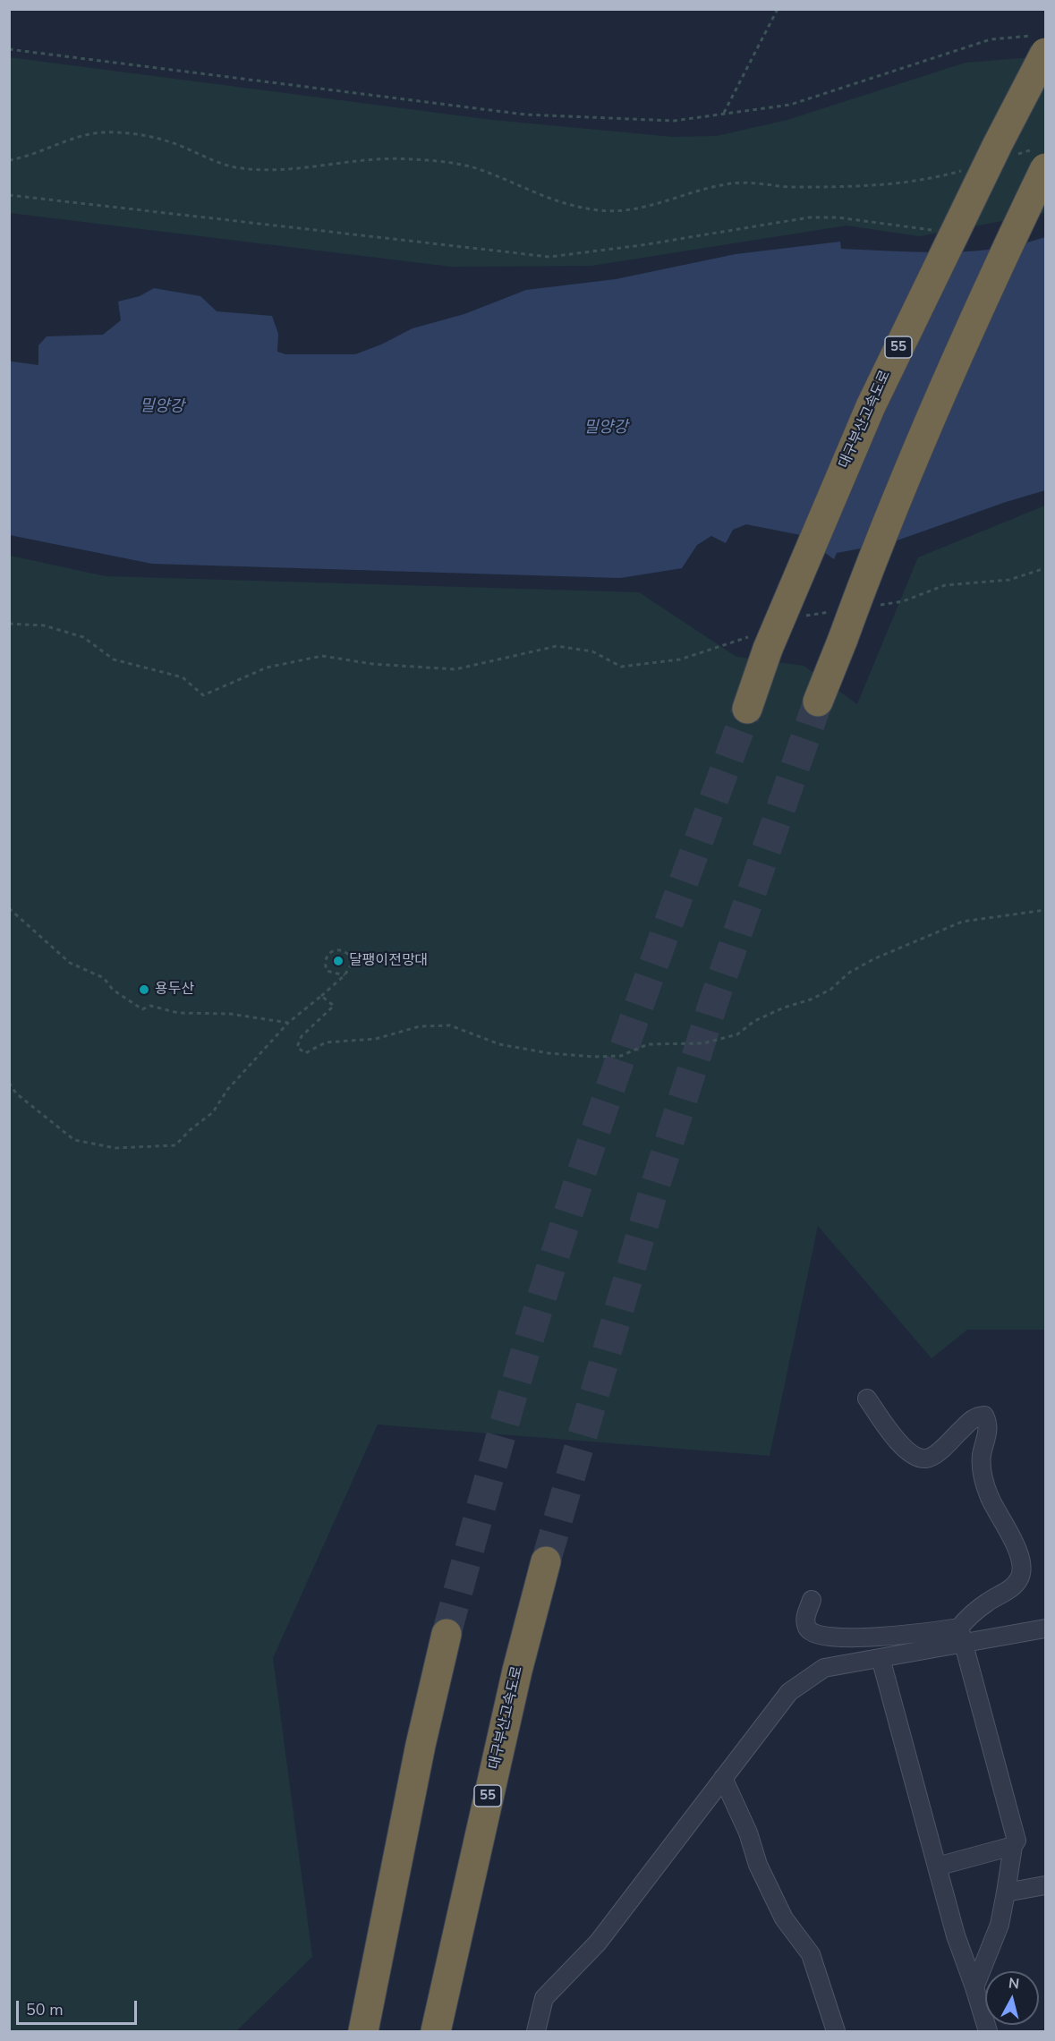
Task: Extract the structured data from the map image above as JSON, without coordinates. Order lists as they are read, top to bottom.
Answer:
{
  "streets": {
    "highway": ["55", "대구부산고속도로"]
  },
  "water": ["밀양강"],
  "places": ["달팽이전망대", "용두산"],
  "scale_bar": "50 m",
  "north": "top"
}
